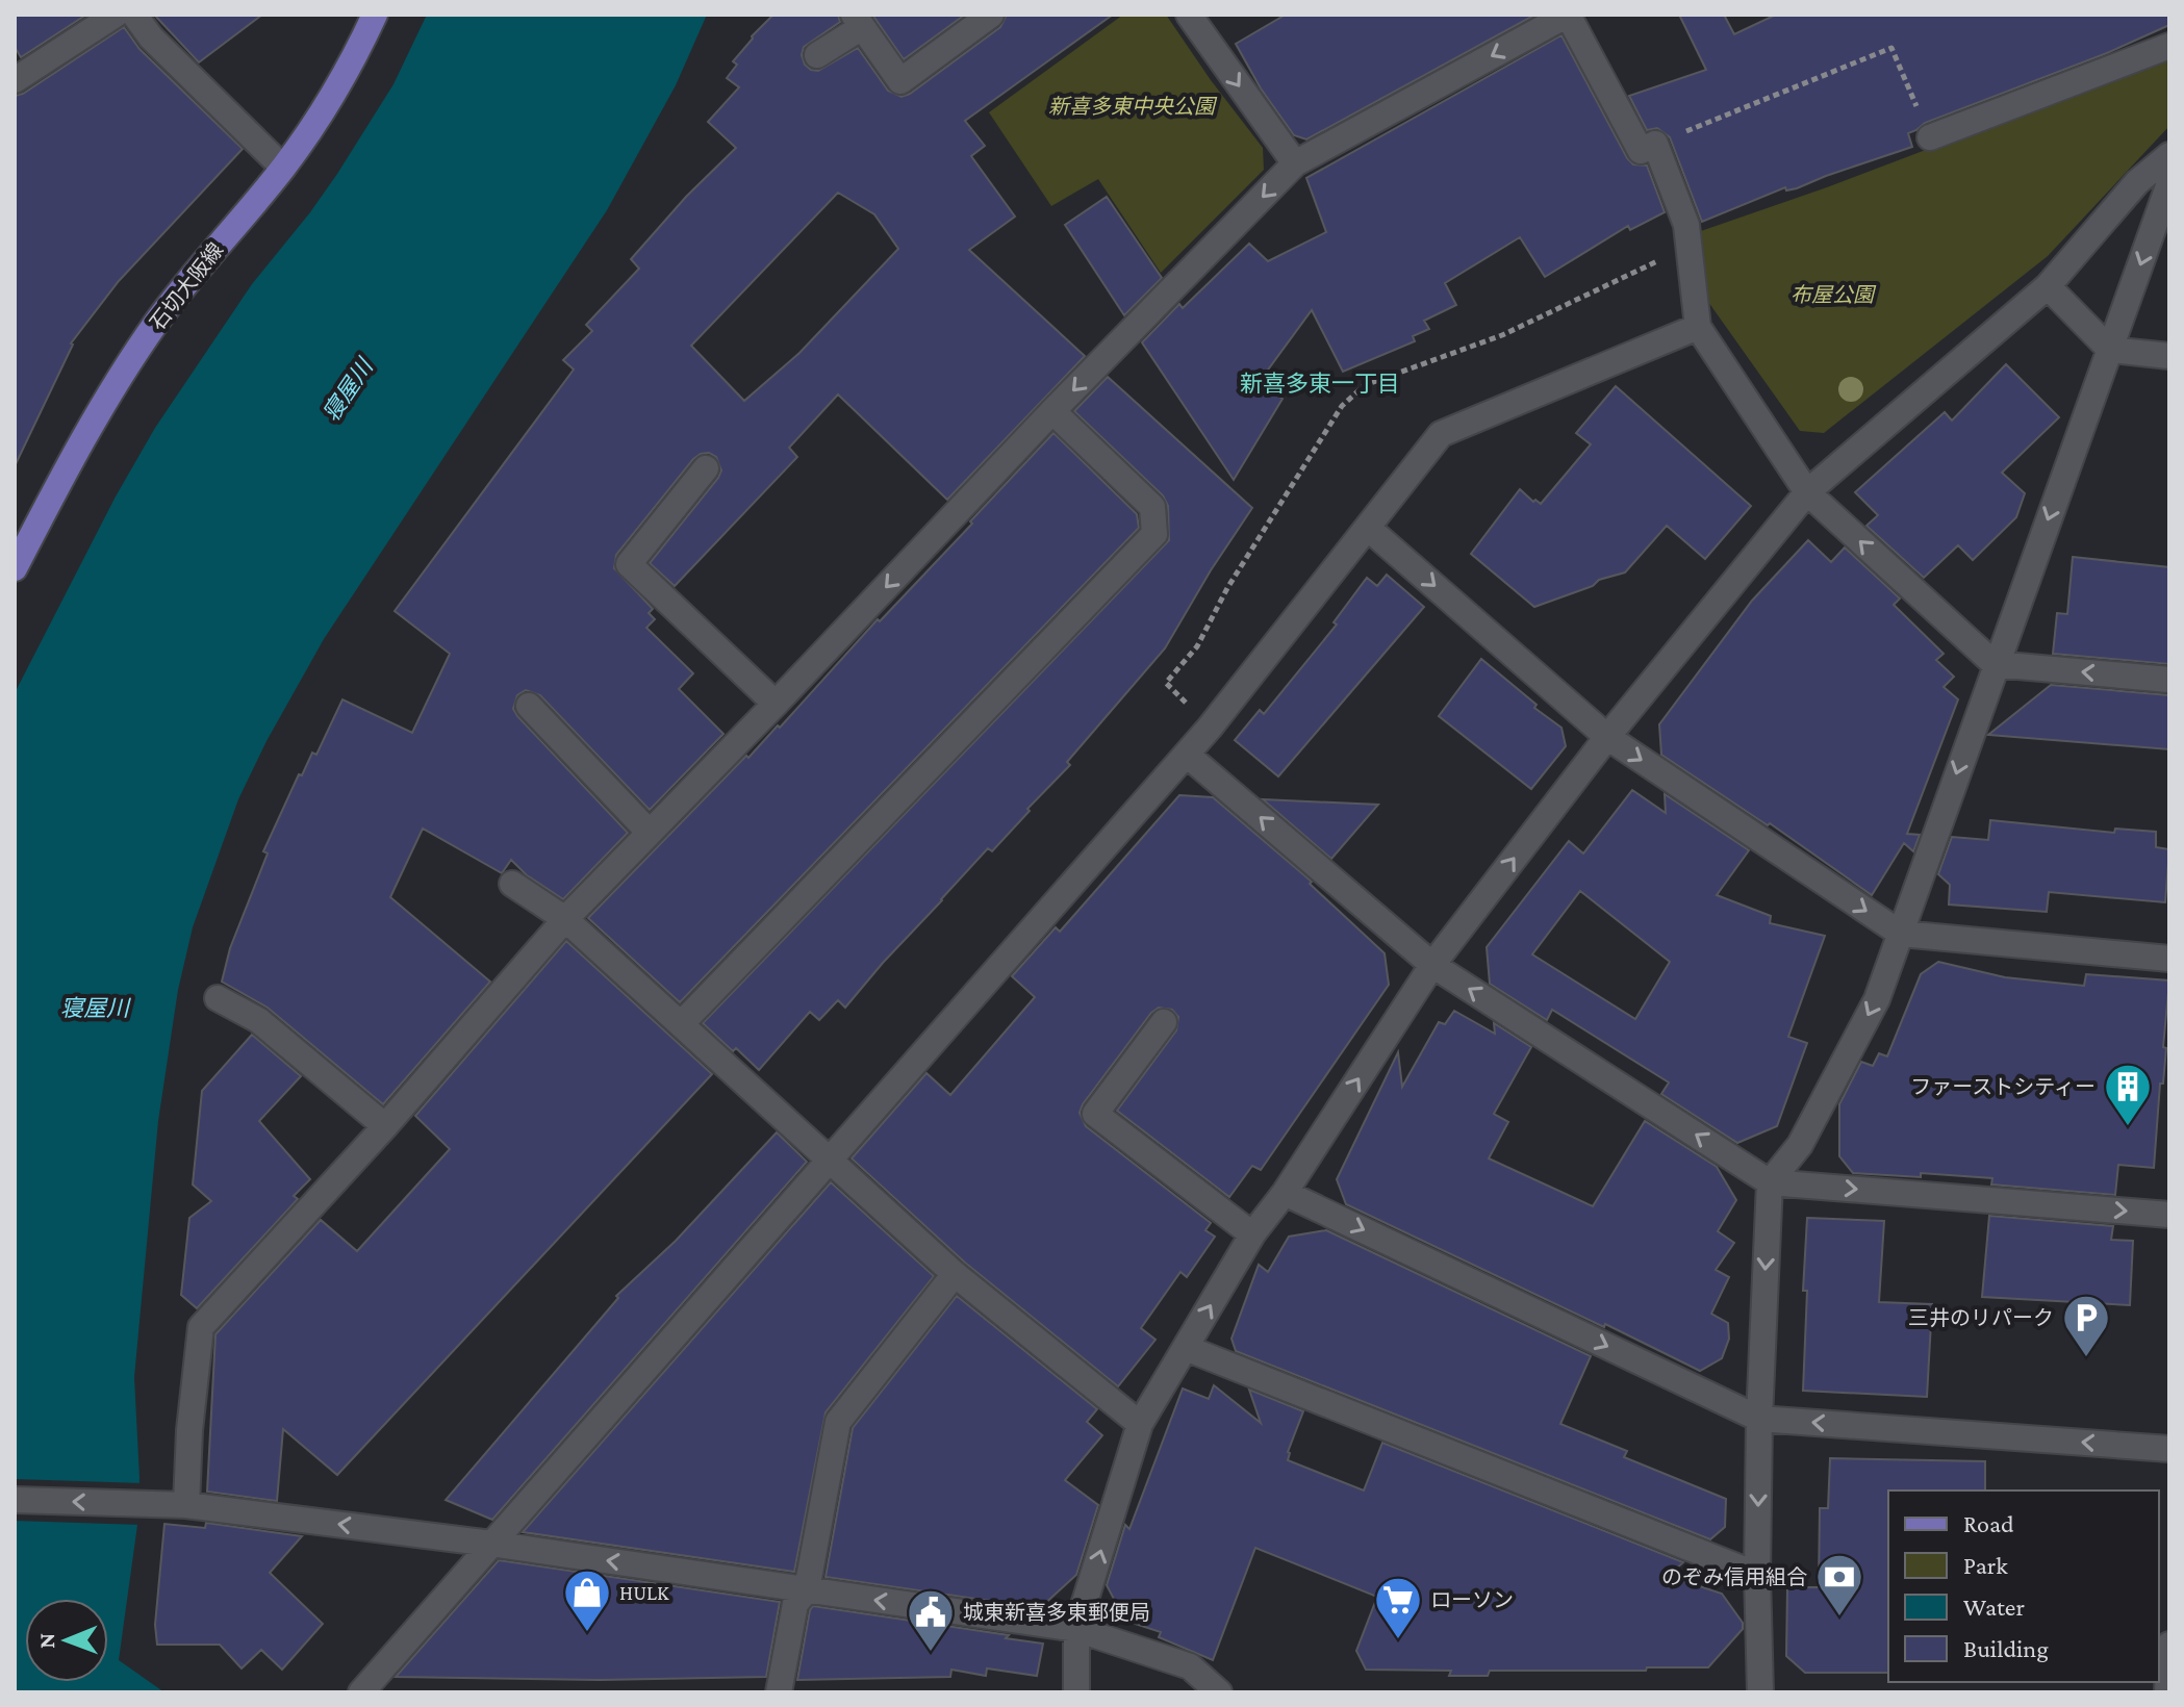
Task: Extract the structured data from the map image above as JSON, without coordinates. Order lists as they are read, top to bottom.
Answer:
{
  "streets": {
    "main road": ["石切大阪線"]
  },
  "districts": ["新喜多東一丁目"],
  "water": ["寝屋川"],
  "parks": ["新喜多東中央公園", "布屋公園"],
  "places": {
    "building": ["ファーストシティー"],
    "parking": ["三井のリパーク"],
    "bank": ["のぞみ信用組合"],
    "shop": ["HULK"],
    "supermarket": ["ローソン"],
    "public building": ["城東新喜多東郵便局"]
  },
  "legend": [
    "Road",
    "Park",
    "Water",
    "Building"
  ],
  "north": "left"
}
